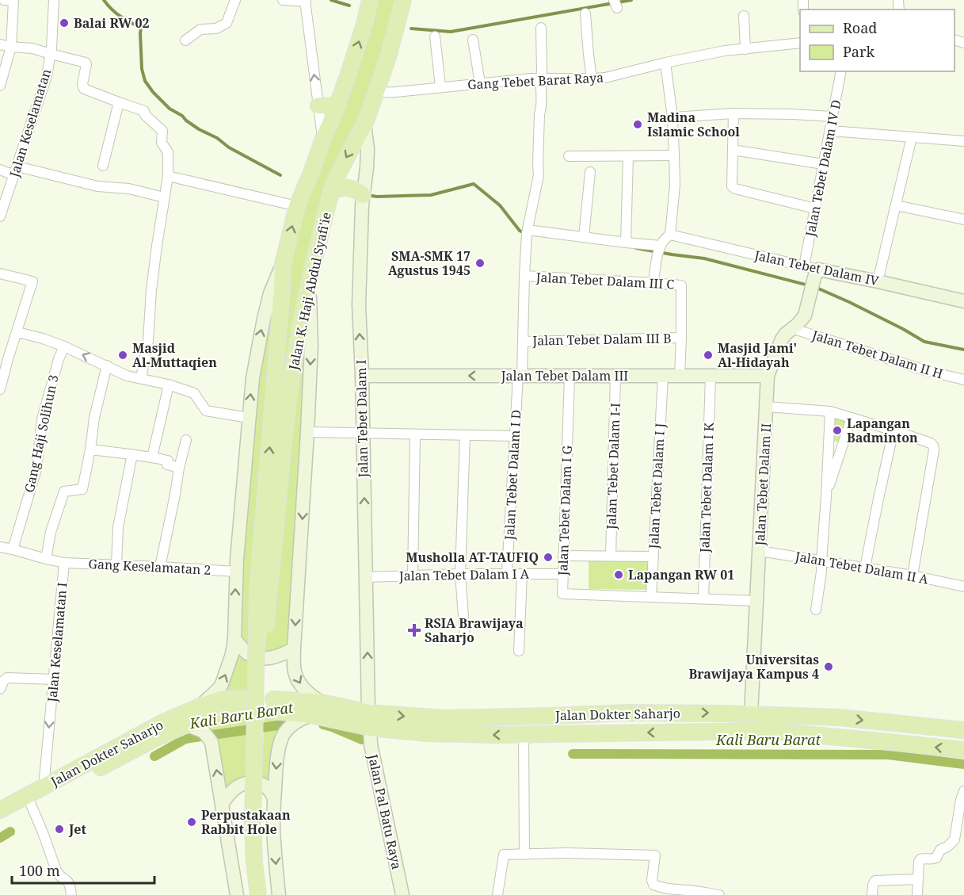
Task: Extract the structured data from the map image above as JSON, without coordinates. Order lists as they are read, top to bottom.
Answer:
{
  "streets": {
    "main road": ["Jalan K. Haji Abdul Syafi'ie", "Jalan Dokter Saharjo"],
    "street": [
      "Gang Tebet Barat Raya",
      "Jalan Keselamatan",
      "Jalan Tebet Dalam IV D",
      "Jalan Tebet Dalam IV",
      "Jalan Tebet Dalam III C",
      "Jalan Tebet Dalam III B",
      "Jalan Tebet Dalam II H",
      "Jalan Tebet Dalam III",
      "Jalan Tebet Dalam I",
      "Gang Haji Solihun 3",
      "Jalan Tebet Dalam I-I",
      "Jalan Tebet Dalam I D",
      "Jalan Tebet Dalam II",
      "Jalan Tebet Dalam I J",
      "Jalan Tebet Dalam I K",
      "Jalan Tebet Dalam I G",
      "Gang Keselamatan 2",
      "Jalan Tebet Dalam II A",
      "Jalan Tebet Dalam I A",
      "Jalan Keselamatan I",
      "Jalan Pal Batu Raya"
    ]
  },
  "crossings": [
    ["Gang Tebet Barat Raya", "Jalan K. Haji Abdul Syafi'ie"],
    ["Gang Tebet Barat Raya", "Jalan Tebet Dalam I D"],
    ["Jalan Tebet Dalam IV D", "Jalan Tebet Dalam IV"],
    ["Jalan Tebet Dalam IV", "Jalan Tebet Dalam II"],
    ["Jalan Tebet Dalam III C", "Jalan Tebet Dalam III B"],
    ["Jalan Tebet Dalam III C", "Jalan Tebet Dalam III"],
    ["Jalan Tebet Dalam III C", "Jalan Tebet Dalam I D"],
    ["Jalan K. Haji Abdul Syafi'ie", "Jalan Tebet Dalam I"],
    ["Jalan Tebet Dalam III B", "Jalan Tebet Dalam I D"],
    ["Jalan Tebet Dalam II H", "Jalan Tebet Dalam II"],
    ["Jalan Tebet Dalam III", "Jalan Tebet Dalam I"],
    ["Jalan Tebet Dalam III", "Jalan Tebet Dalam I-I"],
    ["Jalan Tebet Dalam III", "Jalan Tebet Dalam I D"],
    ["Jalan Tebet Dalam III", "Jalan Tebet Dalam II"],
    ["Jalan Tebet Dalam III", "Jalan Tebet Dalam I J"],
    ["Jalan Tebet Dalam III", "Jalan Tebet Dalam I K"],
    ["Jalan Tebet Dalam III", "Jalan Tebet Dalam I G"],
    ["Jalan Tebet Dalam I", "Jalan Tebet Dalam I A"],
    ["Jalan Tebet Dalam I", "Jalan Dokter Saharjo"],
    ["Jalan Tebet Dalam I", "Jalan Pal Batu Raya"],
    ["Jalan Tebet Dalam I D", "Jalan Tebet Dalam I A"],
    ["Jalan Tebet Dalam II", "Jalan Tebet Dalam I G"],
    ["Jalan Tebet Dalam II", "Jalan Tebet Dalam II A"],
    ["Jalan Tebet Dalam II", "Jalan Dokter Saharjo"],
    ["Jalan Tebet Dalam I J", "Jalan Tebet Dalam I G"],
    ["Jalan Tebet Dalam I K", "Jalan Tebet Dalam I G"],
    ["Jalan Tebet Dalam I G", "Jalan Tebet Dalam I A"],
    ["Gang Keselamatan 2", "Jalan Keselamatan I"],
    ["Jalan Keselamatan I", "Jalan Dokter Saharjo"],
    ["Jalan Dokter Saharjo", "Jalan Pal Batu Raya"]
  ],
  "one_way": ["Jalan Keselamatan I"],
  "water": ["Kali Baru Barat"],
  "places": {
    "other": [
      "Balai RW 02",
      "Madina Islamic School",
      "SMA-SMK 17 Agustus 1945",
      "Masjid Al-Muttaqien",
      "Masjid Jami' Al-Hidayah",
      "Lapangan Badminton",
      "Musholla AT-TAUFIQ",
      "Lapangan RW 01",
      "Universitas Brawijaya Kampus 4",
      "Perpustakaan Rabbit Hole",
      "Jet"
    ],
    "health": ["RSIA Brawijaya Saharjo"]
  },
  "legend": ["Road", "Park"],
  "scale_bar": "100 m"
}
